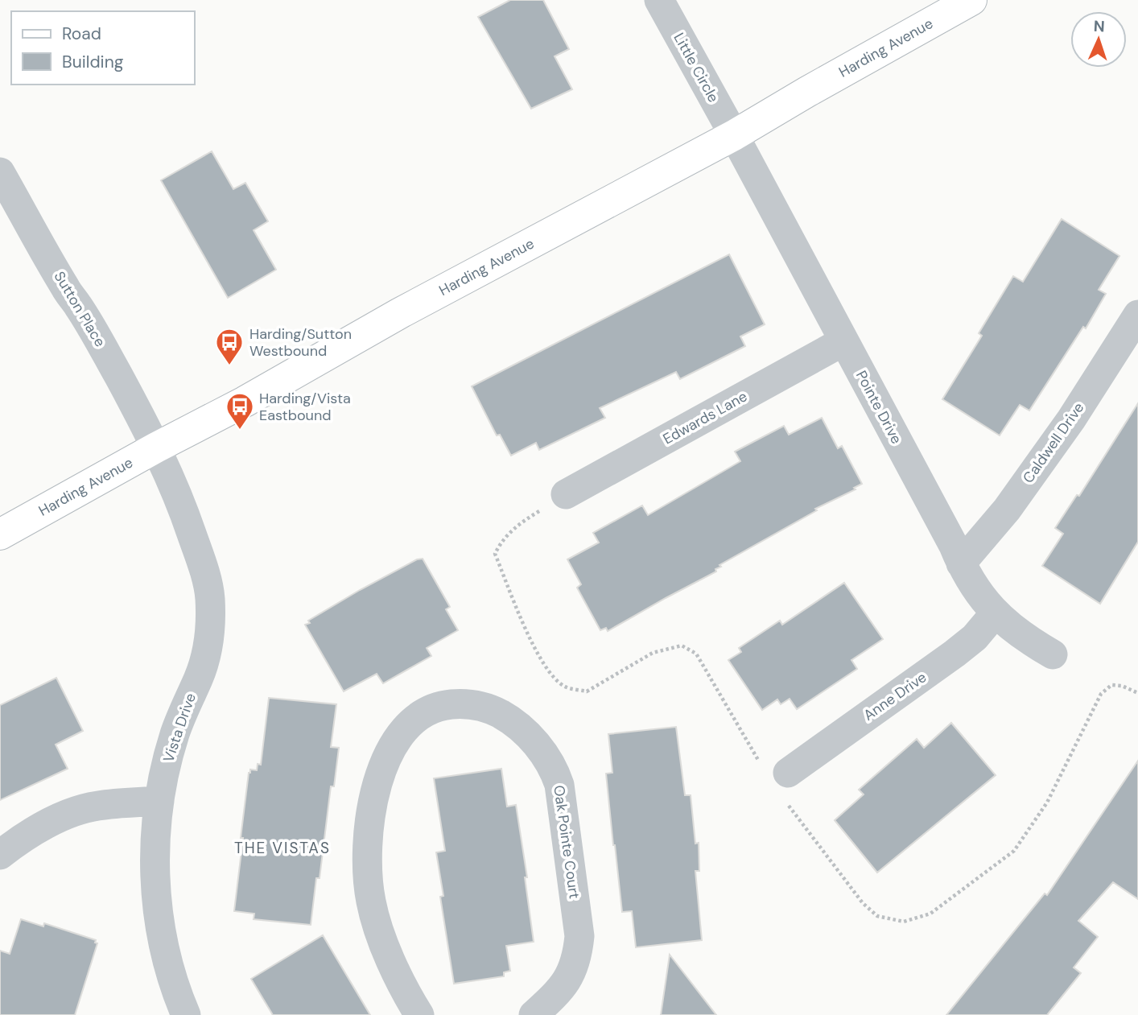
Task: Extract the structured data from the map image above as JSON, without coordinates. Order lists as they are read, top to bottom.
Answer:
{
  "streets": {
    "main road": ["Harding Avenue"],
    "street": [
      "Little Circle",
      "Sutton Place",
      "Pointe Drive",
      "Edwards Lane",
      "Caldwell Drive",
      "Anne Drive",
      "Vista Drive",
      "Oak Pointe Court"
    ]
  },
  "crossings": [
    ["Harding Avenue", "Little Circle"],
    ["Harding Avenue", "Sutton Place"],
    ["Harding Avenue", "Pointe Drive"],
    ["Harding Avenue", "Vista Drive"],
    ["Little Circle", "Pointe Drive"],
    ["Sutton Place", "Vista Drive"],
    ["Pointe Drive", "Edwards Lane"],
    ["Pointe Drive", "Caldwell Drive"],
    ["Pointe Drive", "Anne Drive"]
  ],
  "districts": ["THE VISTAS"],
  "places": {
    "bus stop": ["Harding/Sutton Westbound", "Harding/Vista Eastbound"]
  },
  "legend": ["Road", "Building"],
  "north": "top"
}
